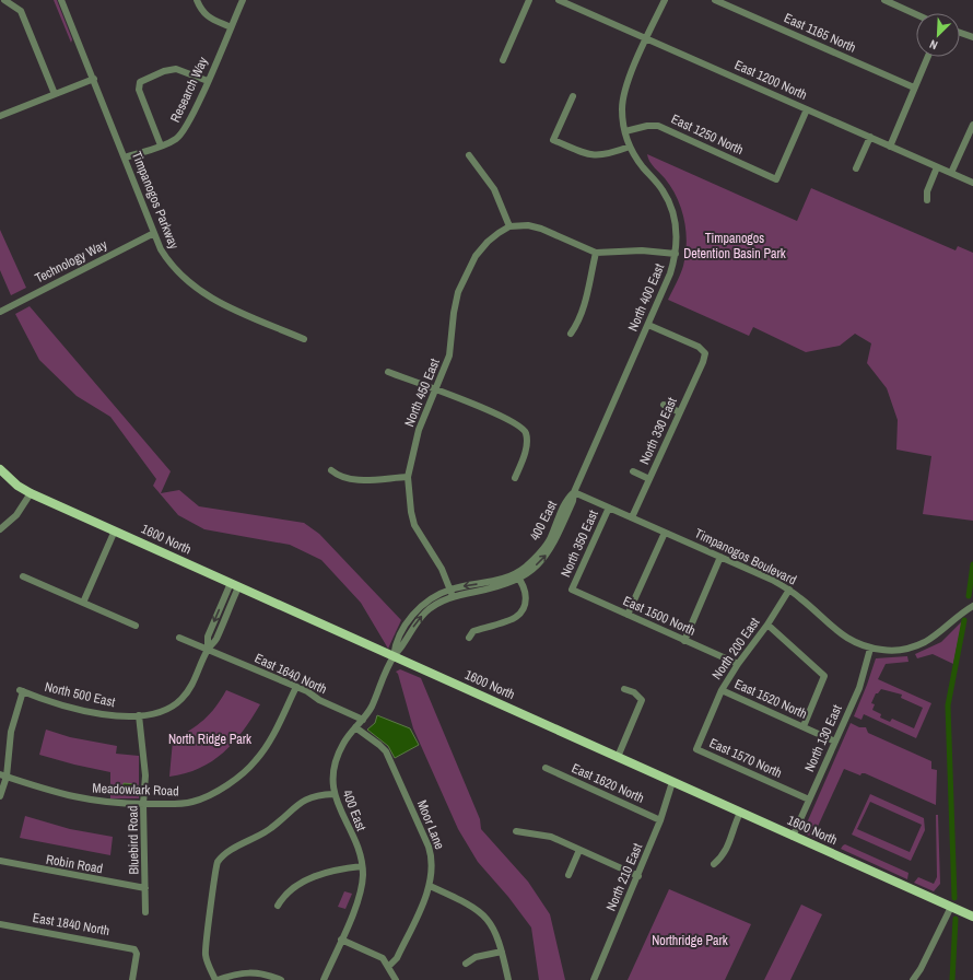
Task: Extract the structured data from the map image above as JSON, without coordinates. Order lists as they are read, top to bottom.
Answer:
{
  "streets": {
    "main road": ["1600 North"],
    "street": [
      "East 1165 North",
      "East 1200 North",
      "Research Way",
      "East 1250 North",
      "Timpanogos Parkway",
      "Technology Way",
      "North 400 East",
      "North 450 East",
      "North 330 East",
      "400 East",
      "North 350 East",
      "Timpanogos Boulevard",
      "East 1500 North",
      "North 200 East",
      "East 1640 North",
      "North 500 East",
      "East 1520 North",
      "North 130 East",
      "East 1570 North",
      "East 1620 North",
      "Meadowlark Road",
      "Moor Lane",
      "Bluebird Road",
      "Robin Road",
      "North 210 East",
      "East 1840 North"
    ]
  },
  "crossings": [
    ["East 1200 North", "East 1250 North"],
    ["East 1200 North", "North 400 East"],
    ["Research Way", "Timpanogos Parkway"],
    ["East 1250 North", "North 400 East"],
    ["Timpanogos Parkway", "Technology Way"],
    ["North 400 East", "North 330 East"],
    ["North 400 East", "400 East"],
    ["North 400 East", "Timpanogos Boulevard"],
    ["North 450 East", "400 East"],
    ["North 330 East", "Timpanogos Boulevard"],
    ["400 East", "1600 North"],
    ["400 East", "Timpanogos Boulevard"],
    ["400 East", "East 1640 North"],
    ["400 East", "Moor Lane"],
    ["1600 North", "North 500 East"],
    ["1600 North", "North 130 East"],
    ["1600 North", "North 210 East"],
    ["North 350 East", "Timpanogos Boulevard"],
    ["North 350 East", "East 1500 North"],
    ["Timpanogos Boulevard", "North 200 East"],
    ["Timpanogos Boulevard", "North 130 East"],
    ["East 1500 North", "North 200 East"],
    ["North 200 East", "East 1520 North"],
    ["North 200 East", "East 1570 North"],
    ["East 1640 North", "North 500 East"],
    ["East 1640 North", "Meadowlark Road"],
    ["North 500 East", "Meadowlark Road"],
    ["North 500 East", "Bluebird Road"],
    ["East 1520 North", "North 130 East"],
    ["North 130 East", "East 1570 North"],
    ["East 1620 North", "North 210 East"],
    ["Meadowlark Road", "Bluebird Road"],
    ["Bluebird Road", "Robin Road"]
  ],
  "parks": ["Timpanogos Detention Basin Park", "North Ridge Park", "Northridge Park"],
  "north": "bottom left"
}
